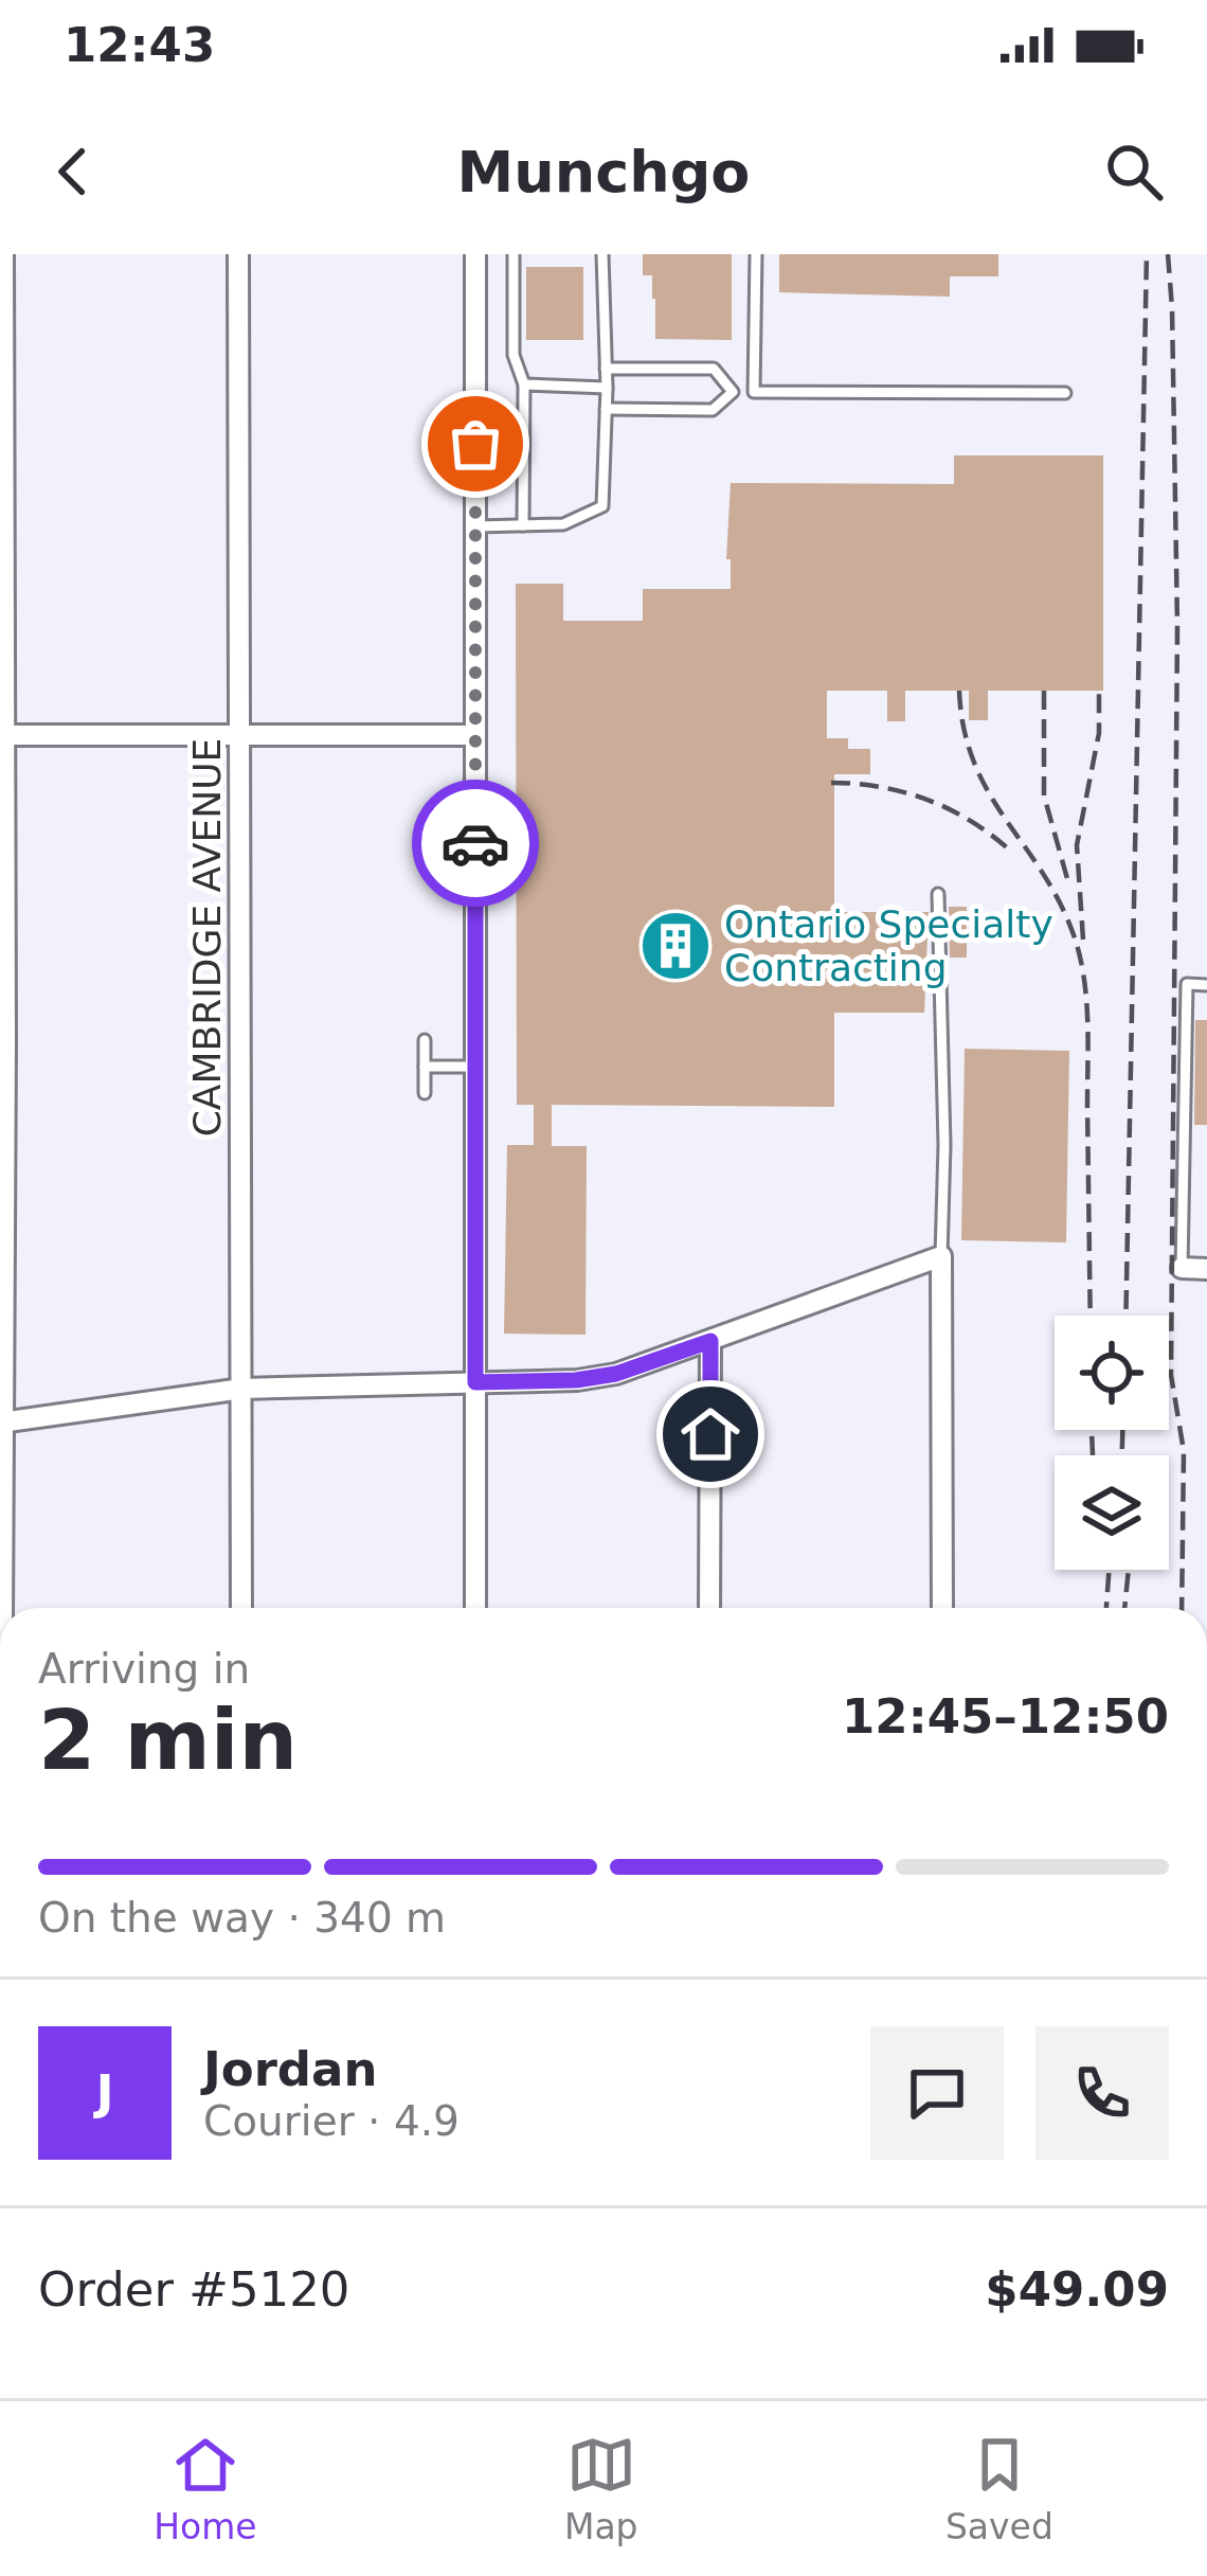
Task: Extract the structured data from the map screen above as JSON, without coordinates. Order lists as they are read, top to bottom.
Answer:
{
  "streets": {
    "street": ["CAMBRIDGE AVENUE"]
  },
  "places": {
    "building": ["Ontario Specialty Contracting"]
  },
  "page": {
    "status": "12:43",
    "header": "Munchgo",
    "heading": ["2 min", "Arriving in", "12:45–12:50"],
    "panel": [
      "Jordan",
      "Courier · 4.9",
      "Order #5120",
      "$49.09"
    ],
    "bar": "On the way · 340 m",
    "round": "J",
    "tabs": ["Home", "Map", "Saved"]
  }
}
